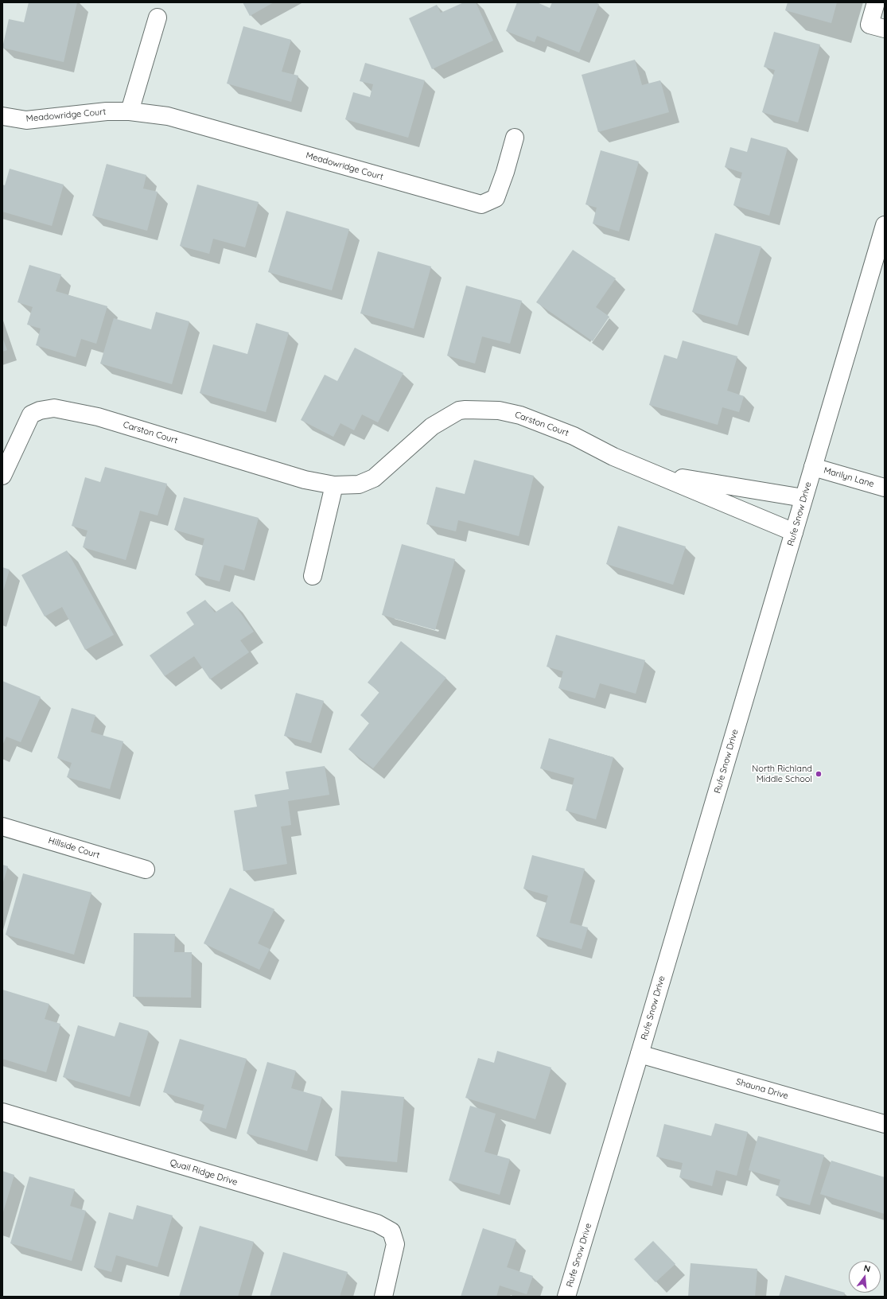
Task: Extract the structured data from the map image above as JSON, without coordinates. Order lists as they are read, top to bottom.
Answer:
{
  "streets": {
    "street": [
      "Meadowridge Court",
      "Carston Court",
      "Marilyn Lane",
      "Rufe Snow Drive",
      "Hillside Court",
      "Shauna Drive",
      "Quail Ridge Drive"
    ]
  },
  "crossings": [
    ["Carston Court", "Rufe Snow Drive"],
    ["Marilyn Lane", "Rufe Snow Drive"],
    ["Rufe Snow Drive", "Shauna Drive"]
  ],
  "places": ["North Richland Middle School"],
  "north": "top"
}
